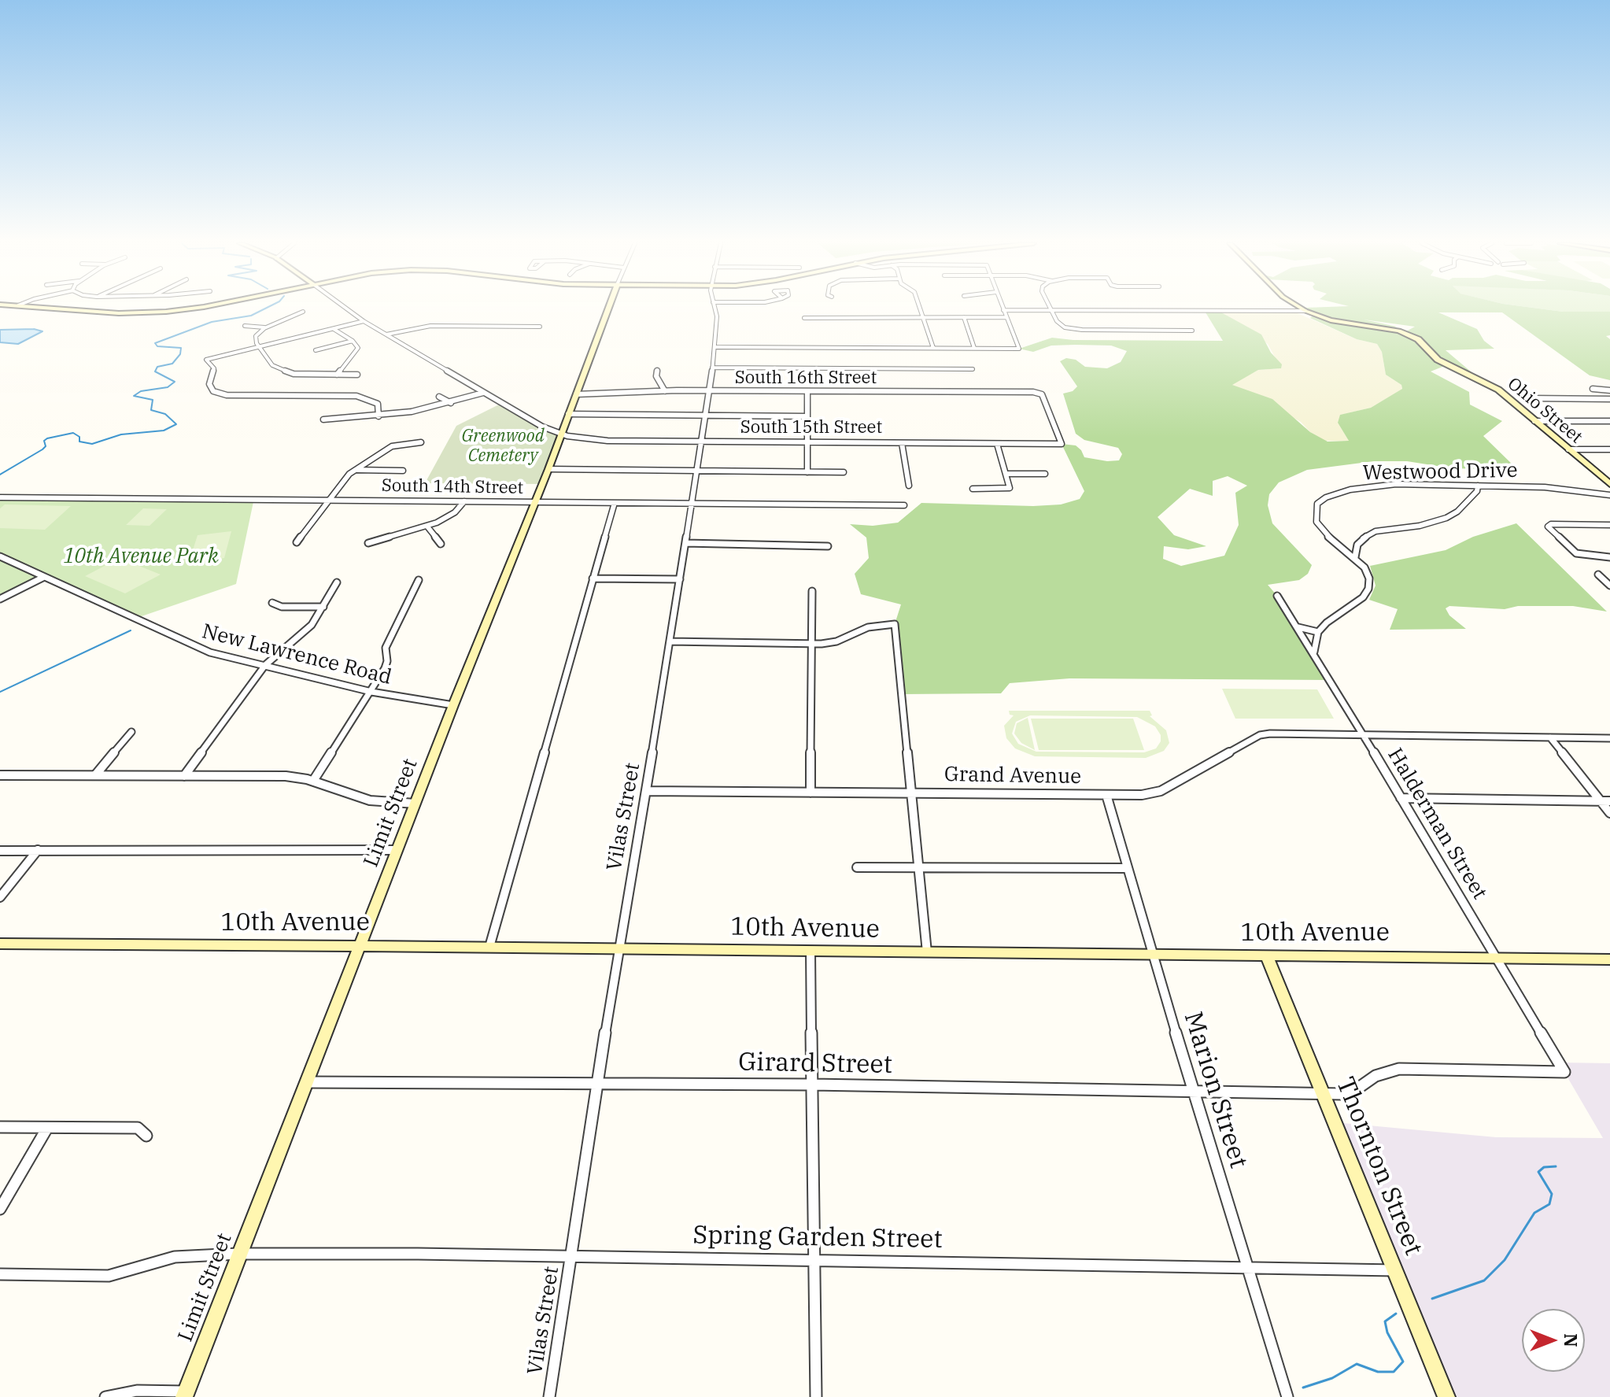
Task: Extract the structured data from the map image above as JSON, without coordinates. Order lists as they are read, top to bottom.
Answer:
{
  "streets": {
    "street": [
      "South 16th Street",
      "Ohio Street",
      "South 15th Street",
      "Westwood Drive",
      "South 14th Street",
      "New Lawrence Road",
      "Grand Avenue",
      "Limit Street",
      "Vilas Street",
      "Halderman Street",
      "10th Avenue",
      "Girard Street",
      "Marion Street",
      "Thornton Street",
      "Spring Garden Street"
    ]
  },
  "crossings": [
    ["South 16th Street", "South 15th Street"],
    ["South 16th Street", "Limit Street"],
    ["South 16th Street", "Vilas Street"],
    ["South 15th Street", "Limit Street"],
    ["South 15th Street", "Vilas Street"],
    ["South 14th Street", "Limit Street"],
    ["South 14th Street", "Vilas Street"],
    ["New Lawrence Road", "Limit Street"],
    ["Grand Avenue", "Vilas Street"],
    ["Grand Avenue", "Halderman Street"],
    ["Grand Avenue", "Marion Street"],
    ["Limit Street", "10th Avenue"],
    ["Limit Street", "Girard Street"],
    ["Limit Street", "Spring Garden Street"],
    ["Vilas Street", "10th Avenue"],
    ["Vilas Street", "Girard Street"],
    ["Vilas Street", "Spring Garden Street"],
    ["Halderman Street", "10th Avenue"],
    ["Halderman Street", "Girard Street"],
    ["10th Avenue", "Marion Street"],
    ["10th Avenue", "Thornton Street"],
    ["Girard Street", "Marion Street"],
    ["Girard Street", "Thornton Street"],
    ["Marion Street", "Spring Garden Street"],
    ["Thornton Street", "Spring Garden Street"]
  ],
  "parks": ["Greenwood Cemetery", "10th Avenue Park"],
  "north": "right"
}
